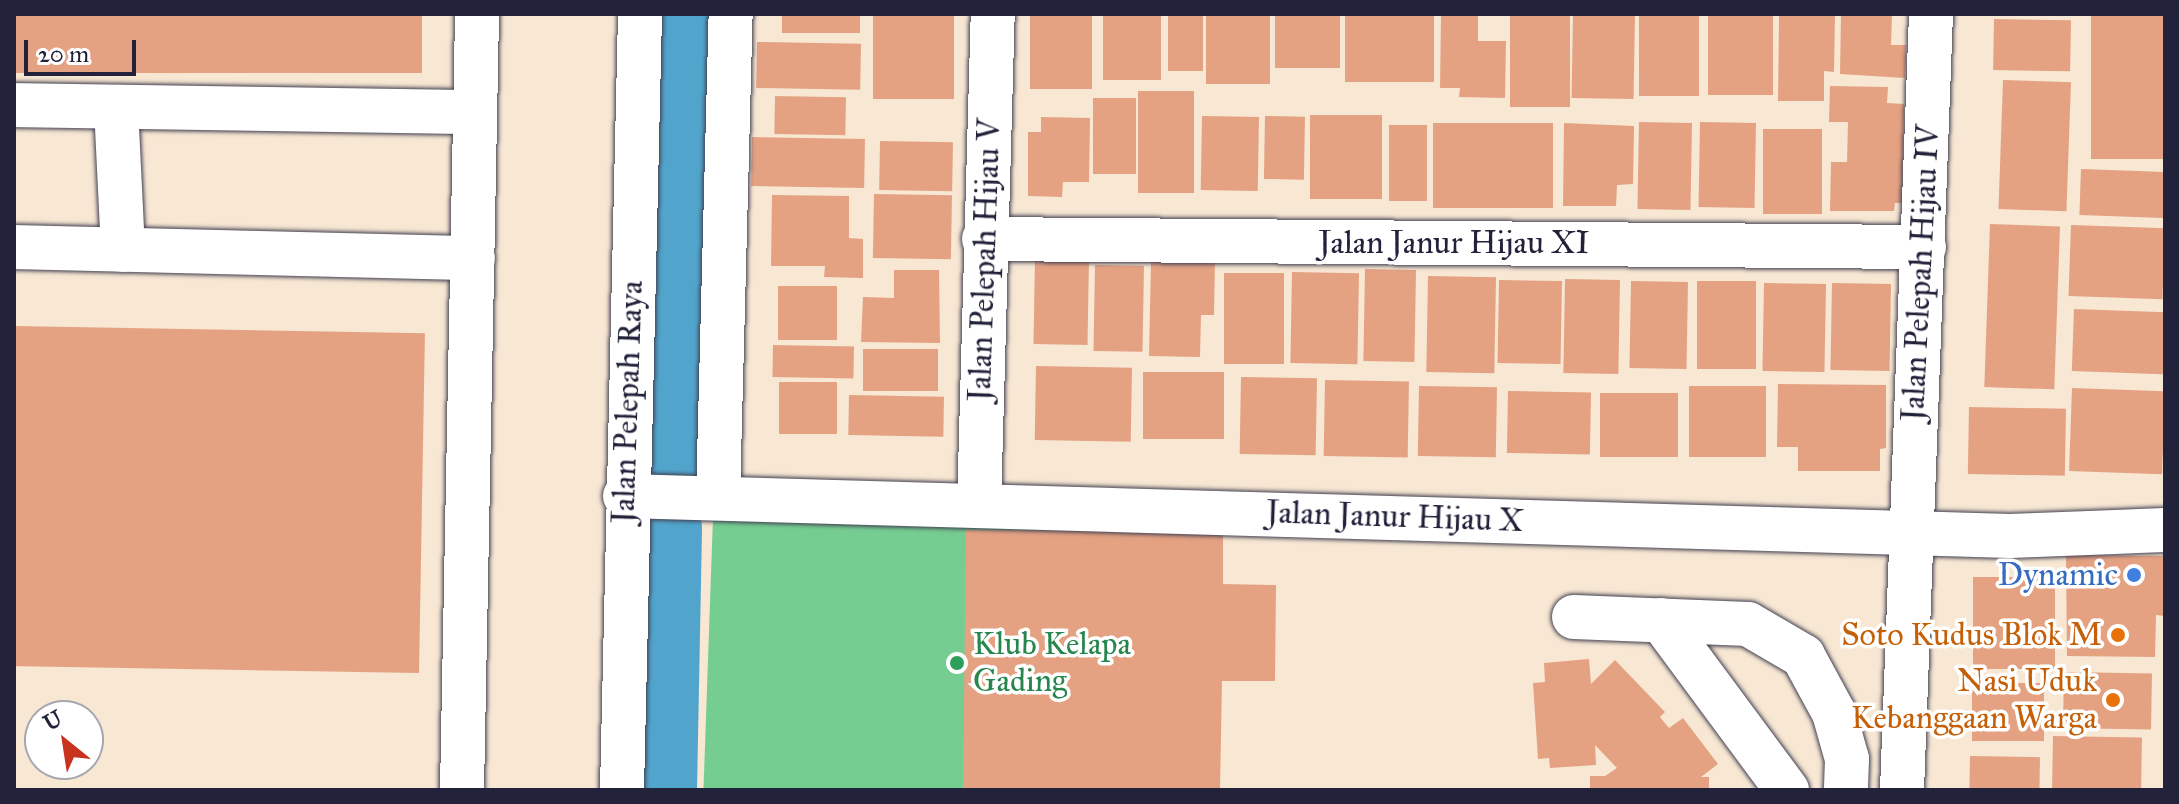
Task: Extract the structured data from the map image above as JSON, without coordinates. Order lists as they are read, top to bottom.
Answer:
{
  "streets": {
    "street": [
      "Jalan Janur Hijau XI",
      "Jalan Pelepah Hijau V",
      "Jalan Pelepah Hijau IV",
      "Jalan Pelepah Raya",
      "Jalan Janur Hijau X"
    ]
  },
  "crossings": [
    ["Jalan Janur Hijau XI", "Jalan Pelepah Hijau V"],
    ["Jalan Janur Hijau XI", "Jalan Pelepah Hijau IV"],
    ["Jalan Pelepah Hijau V", "Jalan Janur Hijau X"],
    ["Jalan Pelepah Hijau IV", "Jalan Janur Hijau X"],
    ["Jalan Pelepah Raya", "Jalan Janur Hijau X"]
  ],
  "places": [
    "Dynamic",
    "Soto Kudus Blok M",
    "Klub Kelapa Gading",
    "Nasi Uduk Kebanggaan Warga"
  ],
  "scale_bar": "20 m",
  "north": "top left"
}
